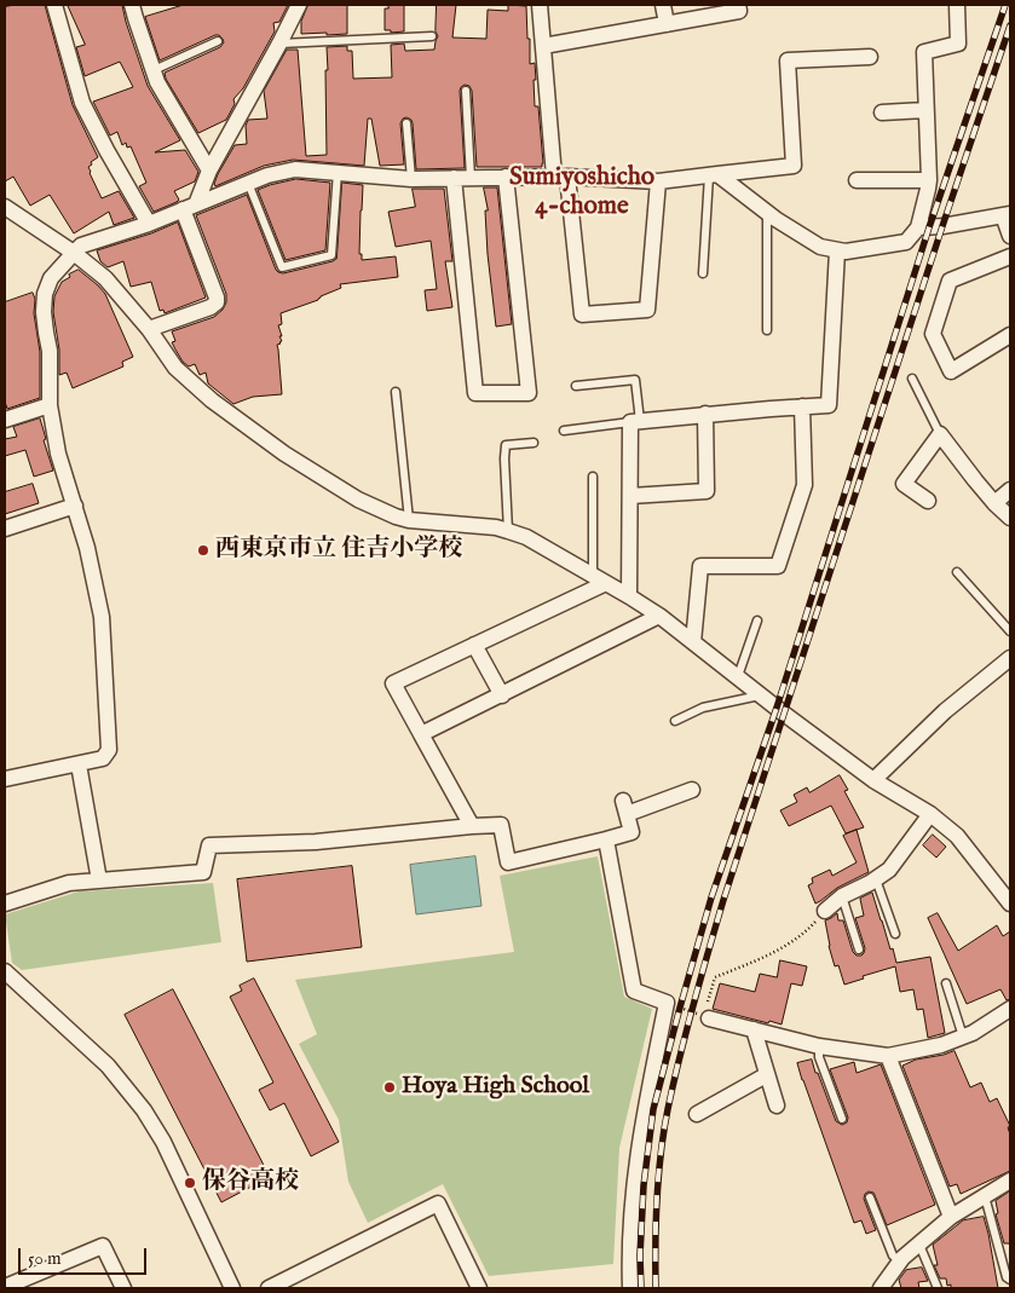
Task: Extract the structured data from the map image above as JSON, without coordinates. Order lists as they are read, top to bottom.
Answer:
{
  "districts": ["Sumiyoshicho 4-chome"],
  "places": ["西東京市立 住吉小学校", "Hoya High School", "保谷高校"],
  "scale_bar": "50 m"
}
